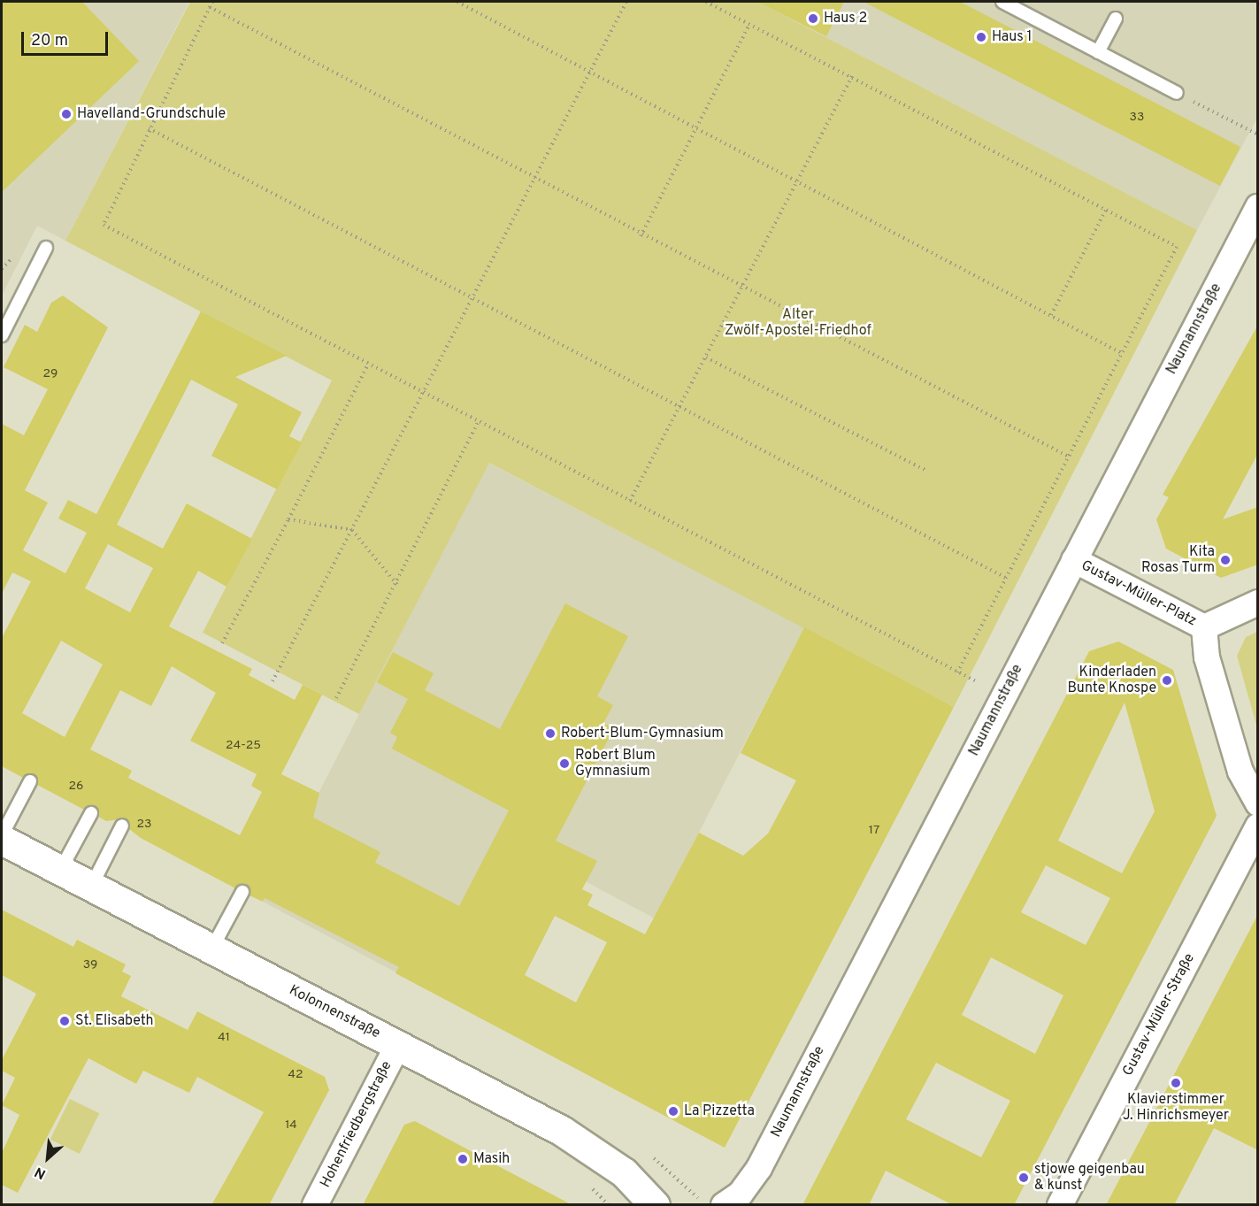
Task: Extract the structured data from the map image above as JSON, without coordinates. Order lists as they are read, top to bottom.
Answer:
{
  "streets": {
    "main road": ["Kolonnenstraße"],
    "street": [
      "Naumannstraße",
      "Gustav-Müller-Platz",
      "Gustav-Müller-Straße",
      "Hohenfriedbergstraße"
    ]
  },
  "crossings": [
    ["Naumannstraße", "Gustav-Müller-Platz"],
    ["Kolonnenstraße", "Hohenfriedbergstraße"]
  ],
  "parks": ["Alter Zwölf-Apostel-Friedhof"],
  "places": [
    "Haus 2",
    "Haus 1",
    "Havelland-Grundschule",
    "Kita Rosas Turm",
    "Kinderladen Bunte Knospe",
    "Robert-Blum-Gymnasium",
    "Robert Blum Gymnasium",
    "St. Elisabeth",
    "Klavierstimmer J. Hinrichsmeyer",
    "La Pizzetta",
    "Masih",
    "stjowe geigenbau & kunst"
  ],
  "house_numbers": [
    "33",
    "29",
    "24-25",
    "26",
    "23",
    "17",
    "39",
    "41",
    "42",
    "14"
  ],
  "scale_bar": "20 m",
  "north": "bottom left"
}
